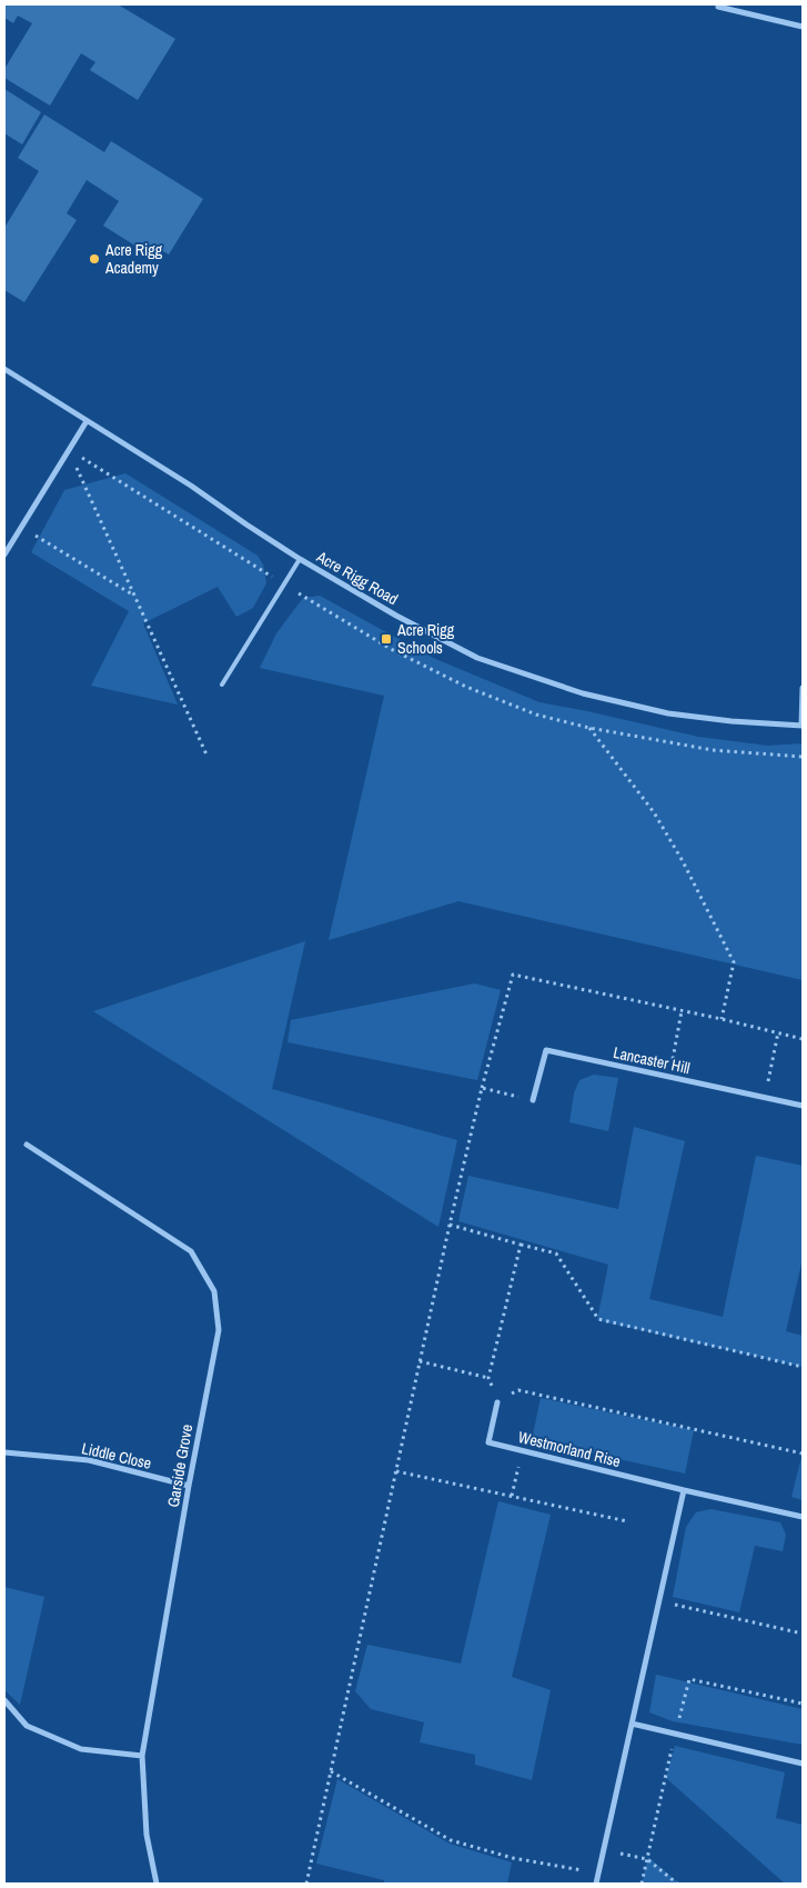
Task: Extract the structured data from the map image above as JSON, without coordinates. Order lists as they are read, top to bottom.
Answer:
{
  "streets": {
    "street": [
      "Acre Rigg Road",
      "Lancaster Hill",
      "Westmorland Rise",
      "Liddle Close",
      "Garside Grove"
    ]
  },
  "crossings": [
    ["Liddle Close", "Garside Grove"]
  ],
  "places": {
    "other": ["Acre Rigg Academy"],
    "transit": ["Acre Rigg Schools"]
  }
}
